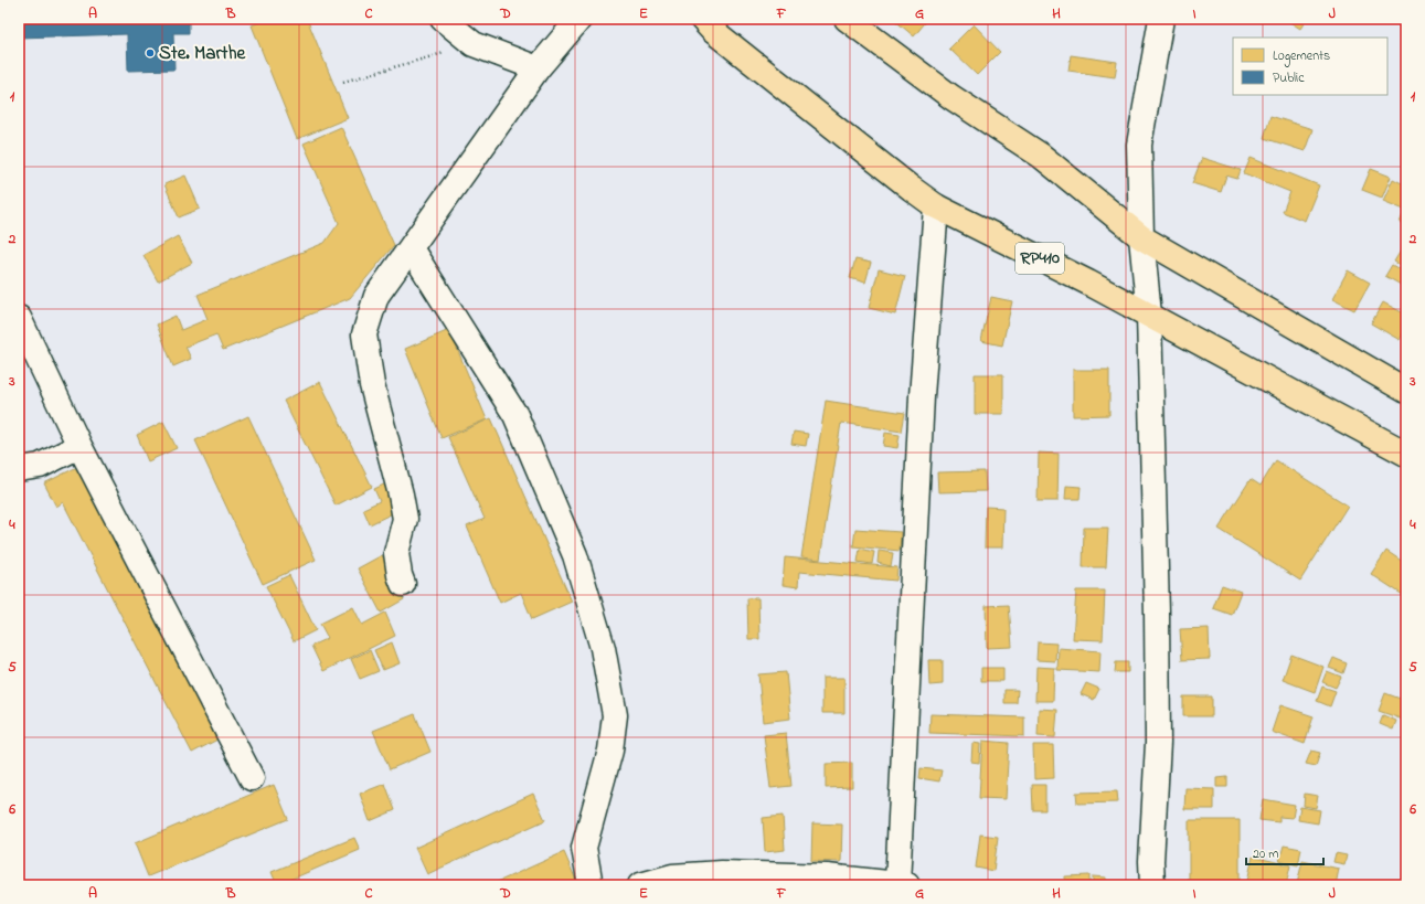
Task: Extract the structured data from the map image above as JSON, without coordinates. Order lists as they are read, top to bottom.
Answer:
{
  "streets": {
    "main road": ["RP410"]
  },
  "places": ["Ste. Marthe"],
  "legend": ["Logements", "Public"],
  "scale_bar": "20 m",
  "grid": {
    "columns": [
      "A",
      "B",
      "C",
      "D",
      "E",
      "F",
      "G",
      "H",
      "I",
      "J"
    ],
    "rows": [
      "1",
      "2",
      "3",
      "4",
      "5",
      "6"
    ]
  }
}
